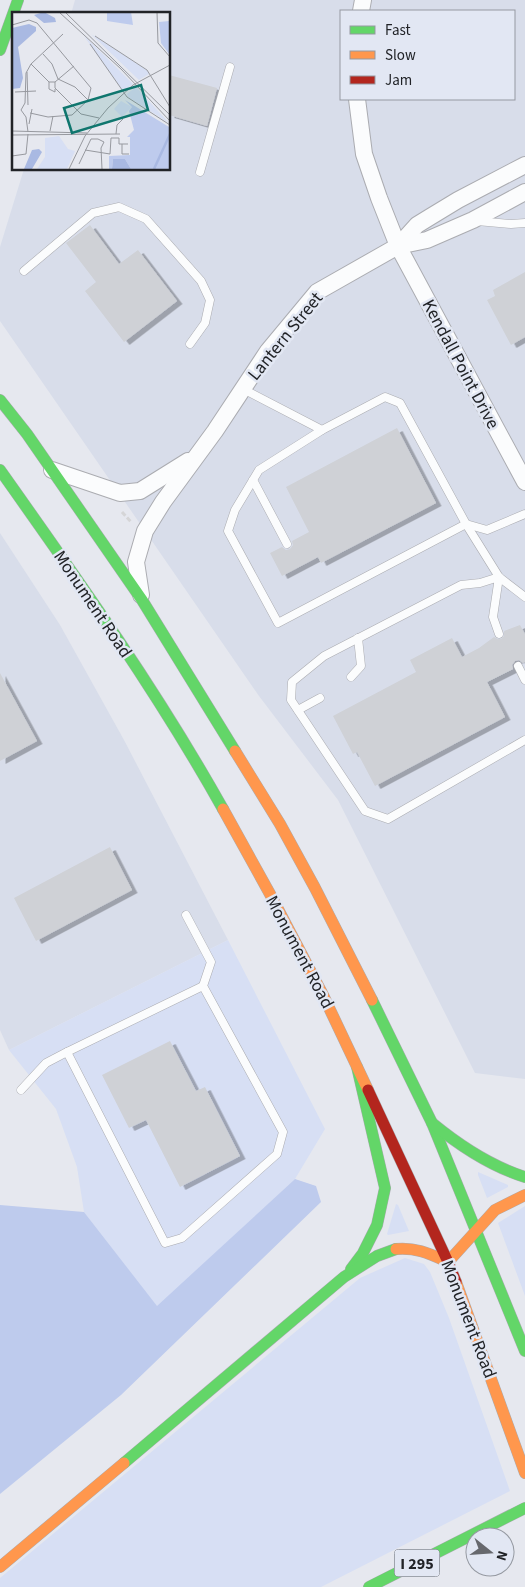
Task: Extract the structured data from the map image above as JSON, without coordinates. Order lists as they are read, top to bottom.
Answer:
{
  "streets": {
    "main road": ["Monument Road", "I 295"],
    "street": ["Lantern Street", "Kendall Point Drive"]
  },
  "crossings": [
    ["Lantern Street", "Kendall Point Drive"]
  ],
  "legend": ["Fast", "Slow", "Jam"],
  "north": "right"
}
